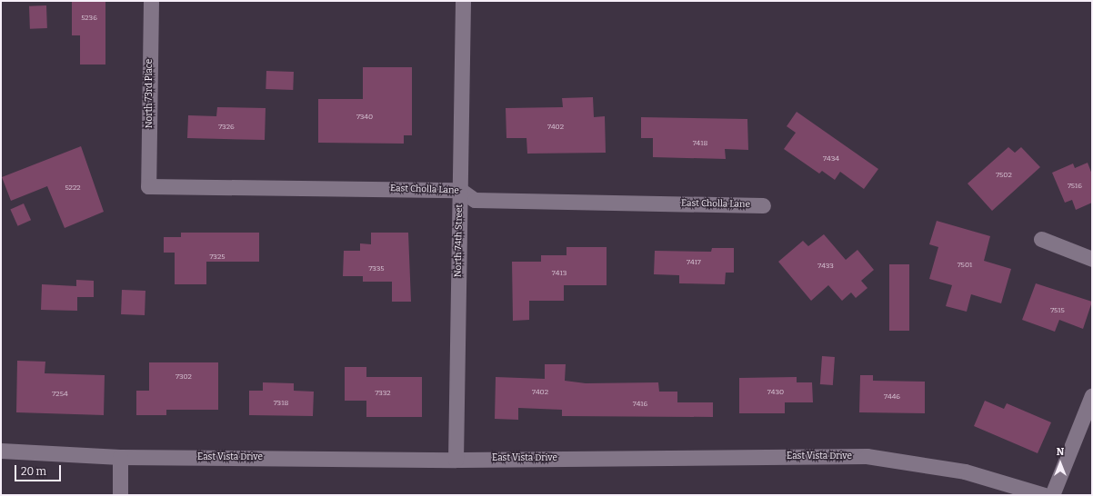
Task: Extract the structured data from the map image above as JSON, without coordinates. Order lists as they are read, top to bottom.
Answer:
{
  "streets": {
    "street": [
      "North 73rd Place",
      "East Cholla Lane",
      "North 74th Street",
      "East Vista Drive"
    ]
  },
  "crossings": [
    ["North 73rd Place", "East Cholla Lane"],
    ["East Cholla Lane", "North 74th Street"],
    ["North 74th Street", "East Vista Drive"]
  ],
  "house_numbers": [
    "5236",
    "7340",
    "7326",
    "7402",
    "7418",
    "7434",
    "7502",
    "7516",
    "5222",
    "7325",
    "7417",
    "7501",
    "7433",
    "7335",
    "7413",
    "7515",
    "7302",
    "7402",
    "7430",
    "7332",
    "7254",
    "7446",
    "7318",
    "7416"
  ],
  "scale_bar": "20 m",
  "north": "top"
}
